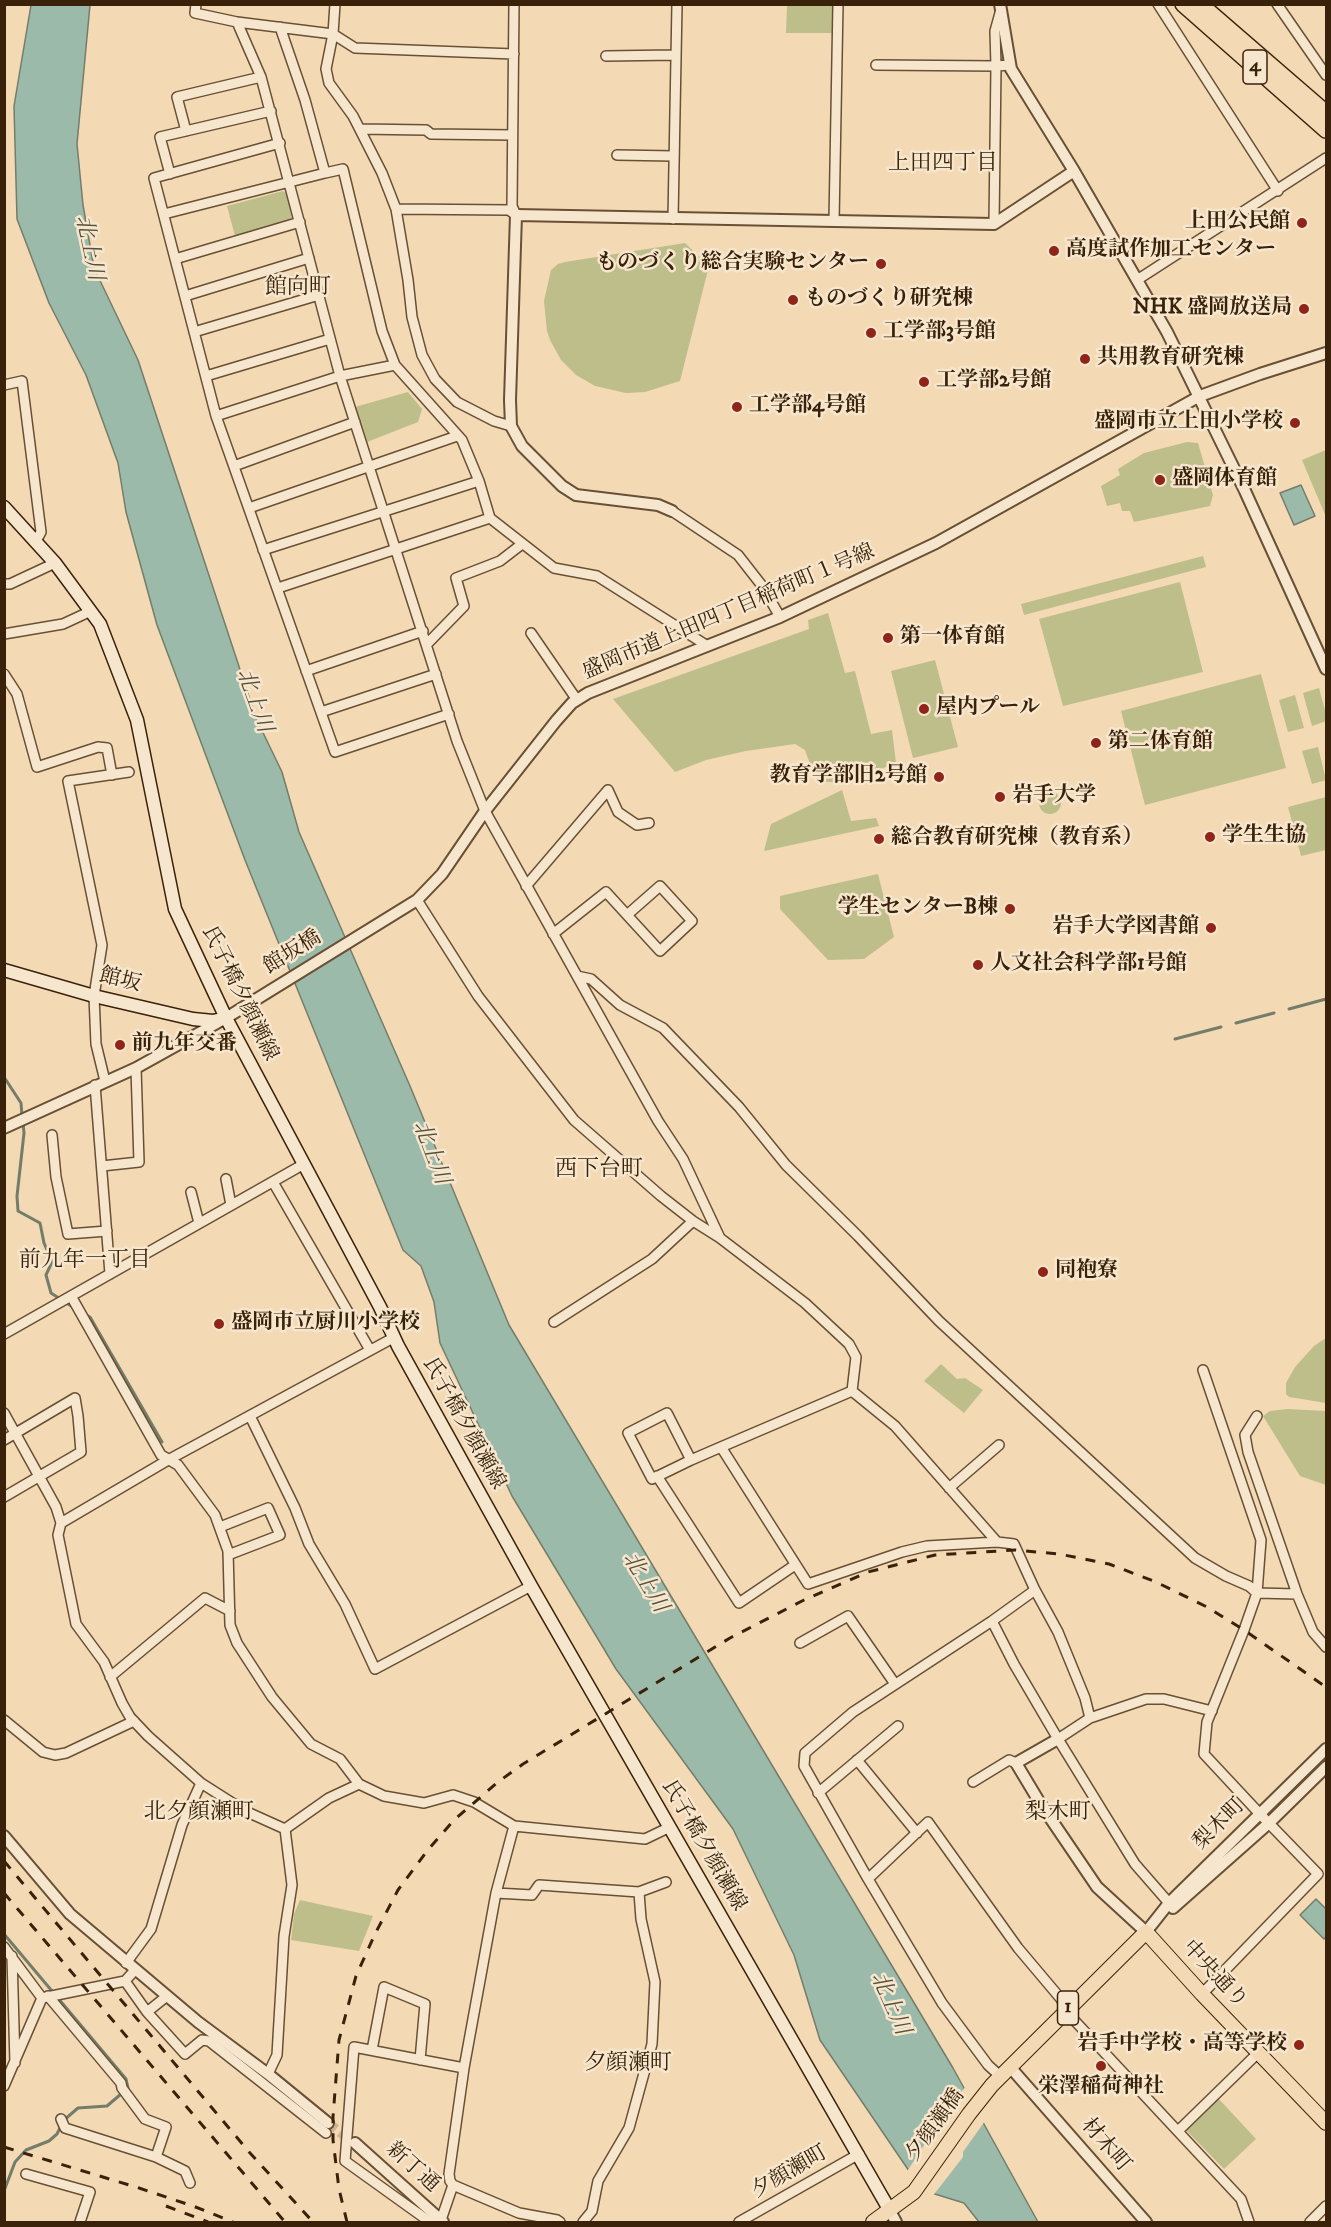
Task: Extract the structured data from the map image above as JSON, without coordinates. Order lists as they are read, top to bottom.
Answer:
{
  "streets": {
    "highway": ["4"],
    "main road": [
      "館坂",
      "氏子橋夕顔瀬線",
      "中央通り",
      "1",
      "夕顔瀬橋"
    ],
    "street": [
      "盛岡市道上田四丁目稲荷町１号線",
      "館坂橋",
      "梨木町",
      "材木町",
      "新丁通",
      "夕顔瀬町"
    ]
  },
  "crossings": [
    ["盛岡市道上田四丁目稲荷町１号線", "館坂橋"],
    ["館坂橋", "館坂"],
    ["館坂橋", "氏子橋夕顔瀬線"],
    ["館坂", "氏子橋夕顔瀬線"],
    ["氏子橋夕顔瀬線", "1"],
    ["氏子橋夕顔瀬線", "夕顔瀬橋"],
    ["氏子橋夕顔瀬線", "夕顔瀬町"],
    ["梨木町", "中央通り"],
    ["梨木町", "1"],
    ["中央通り", "1"],
    ["1", "夕顔瀬橋"],
    ["1", "材木町"],
    ["夕顔瀬橋", "材木町"]
  ],
  "districts": [
    "上田四丁目",
    "館向町",
    "西下台町",
    "前九年一丁目",
    "北夕顔瀬町",
    "梨木町",
    "夕顔瀬町"
  ],
  "water": ["北上川"],
  "places": [
    "上田公民館",
    "高度試作加工センター",
    "ものづくり総合実験センター",
    "ものづくり研究棟",
    "NHK 盛岡放送局",
    "工学部3号館",
    "共用教育研究棟",
    "工学部2号館",
    "工学部4号館",
    "盛岡市立上田小学校",
    "盛岡体育館",
    "第一体育館",
    "屋内プール",
    "第二体育館",
    "教育学部旧2号館",
    "岩手大学",
    "学生生協",
    "総合教育研究棟（教育系）",
    "学生センターB棟",
    "岩手大学図書館",
    "人文社会科学部1号館",
    "前九年交番",
    "同袍寮",
    "盛岡市立厨川小学校",
    "岩手中学校・高等学校",
    "栄澤稲荷神社"
  ]
}
